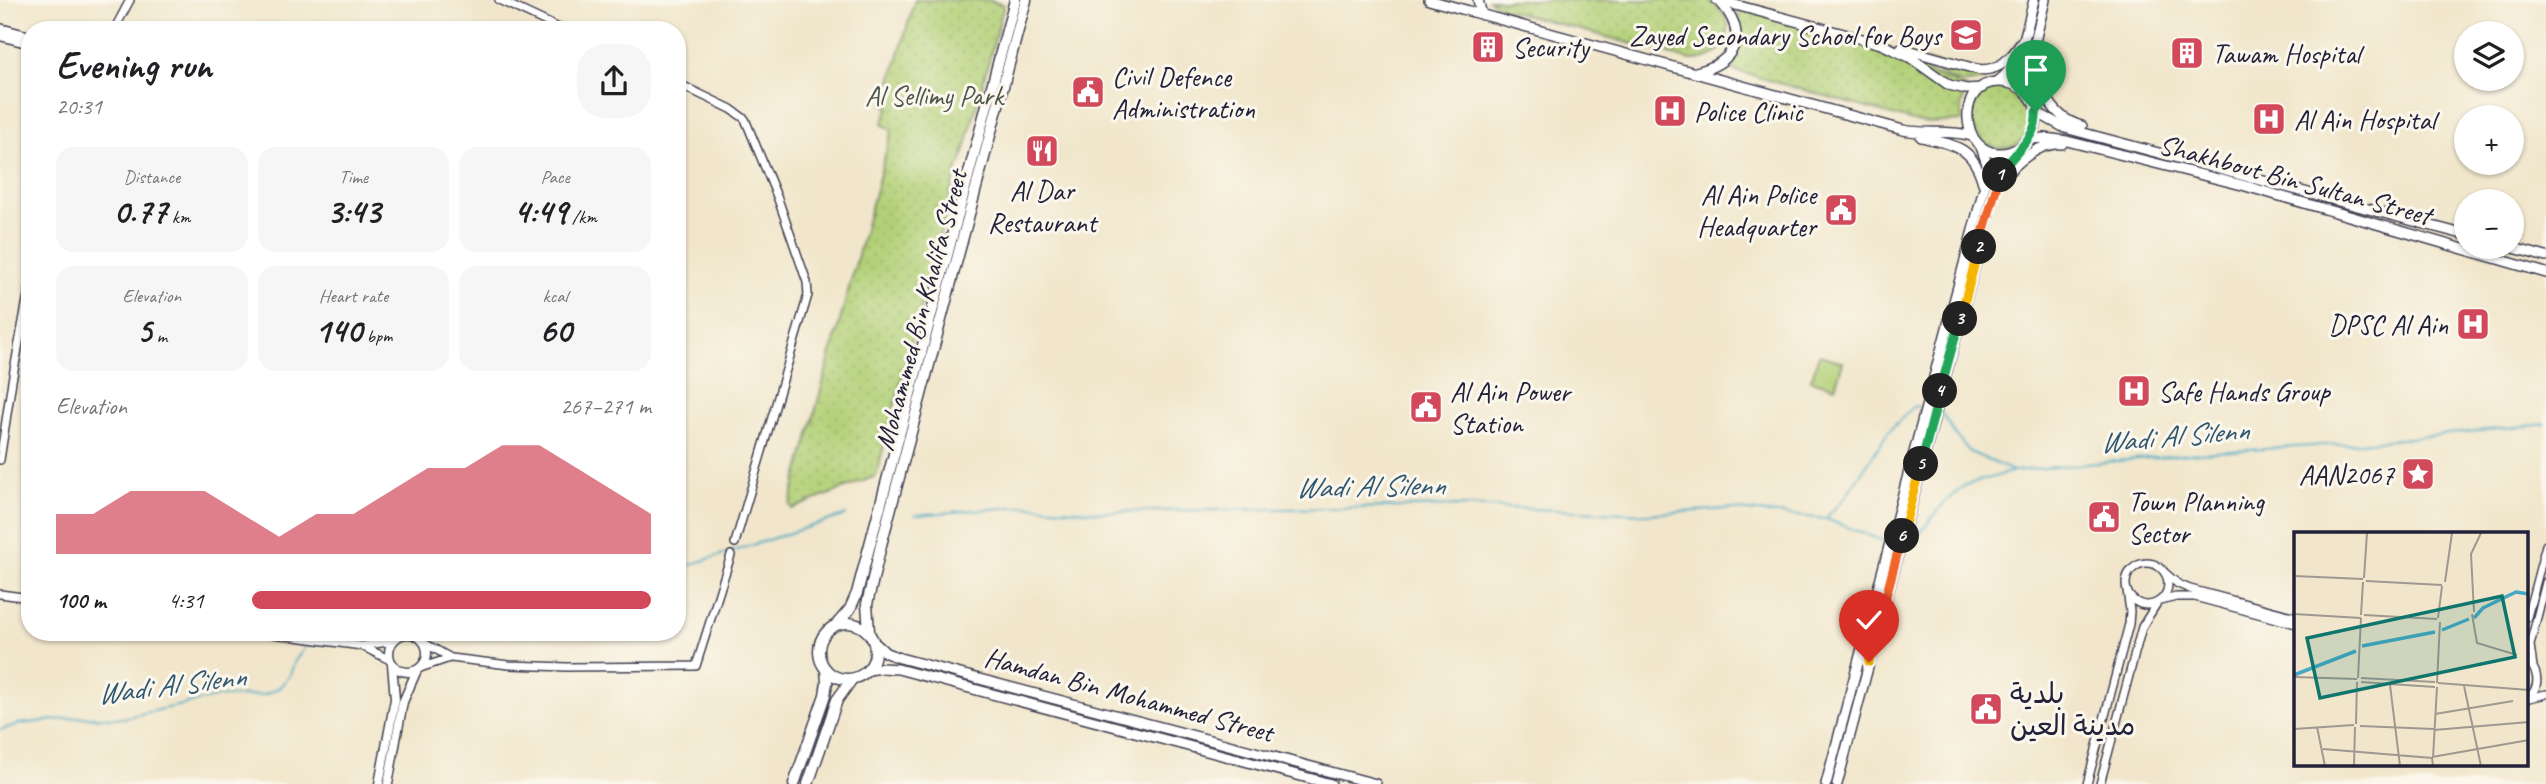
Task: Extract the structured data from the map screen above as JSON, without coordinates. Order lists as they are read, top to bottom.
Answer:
{
  "streets": {
    "highway": ["Mohammed Bin Khalifa Street"],
    "main road": ["Shakhbout Bin Sultan Street", "Hamdan Bin Mohammed Street"]
  },
  "crossings": [
    ["Mohammed Bin Khalifa Street", "Hamdan Bin Mohammed Street"]
  ],
  "water": ["Wadi Al Silenn"],
  "parks": ["Al Sellimy Park"],
  "places": {
    "school or university": ["Zayed Secondary School for Boys"],
    "building": ["Security", "Tawam Hospital"],
    "public building": [
      "Civil Defence Administration",
      "Al Ain Police Headquarter",
      "Al Ain Power Station",
      "Town Planning Sector",
      "بلدية مدينة العين"
    ],
    "hospital": [
      "Police Clinic",
      "Al Ain Hospital",
      "DPSC Al Ain",
      "Safe Hands Group"
    ],
    "restaurant": ["Al Dar Restaurant"],
    "place": ["AAN2067"]
  },
  "page": {
    "map_buttons": ["+", "−"],
    "heading": ["Evening run", "20:31"],
    "stats": [
      ["Distance", "0.77 km"],
      ["Time", "3:43"],
      ["Pace", "4:49 /km"],
      ["Elevation", "5 m"],
      ["Heart rate", "140 bpm"],
      ["kcal", "60"]
    ],
    "pins": [
      "1",
      "2",
      "3",
      "4",
      "5",
      "6"
    ],
    "chart": ["Elevation", "267–271 m"],
    "list": [
      {
        "name": "100 m",
        "note": "4:31"
      }
    ]
  }
}
